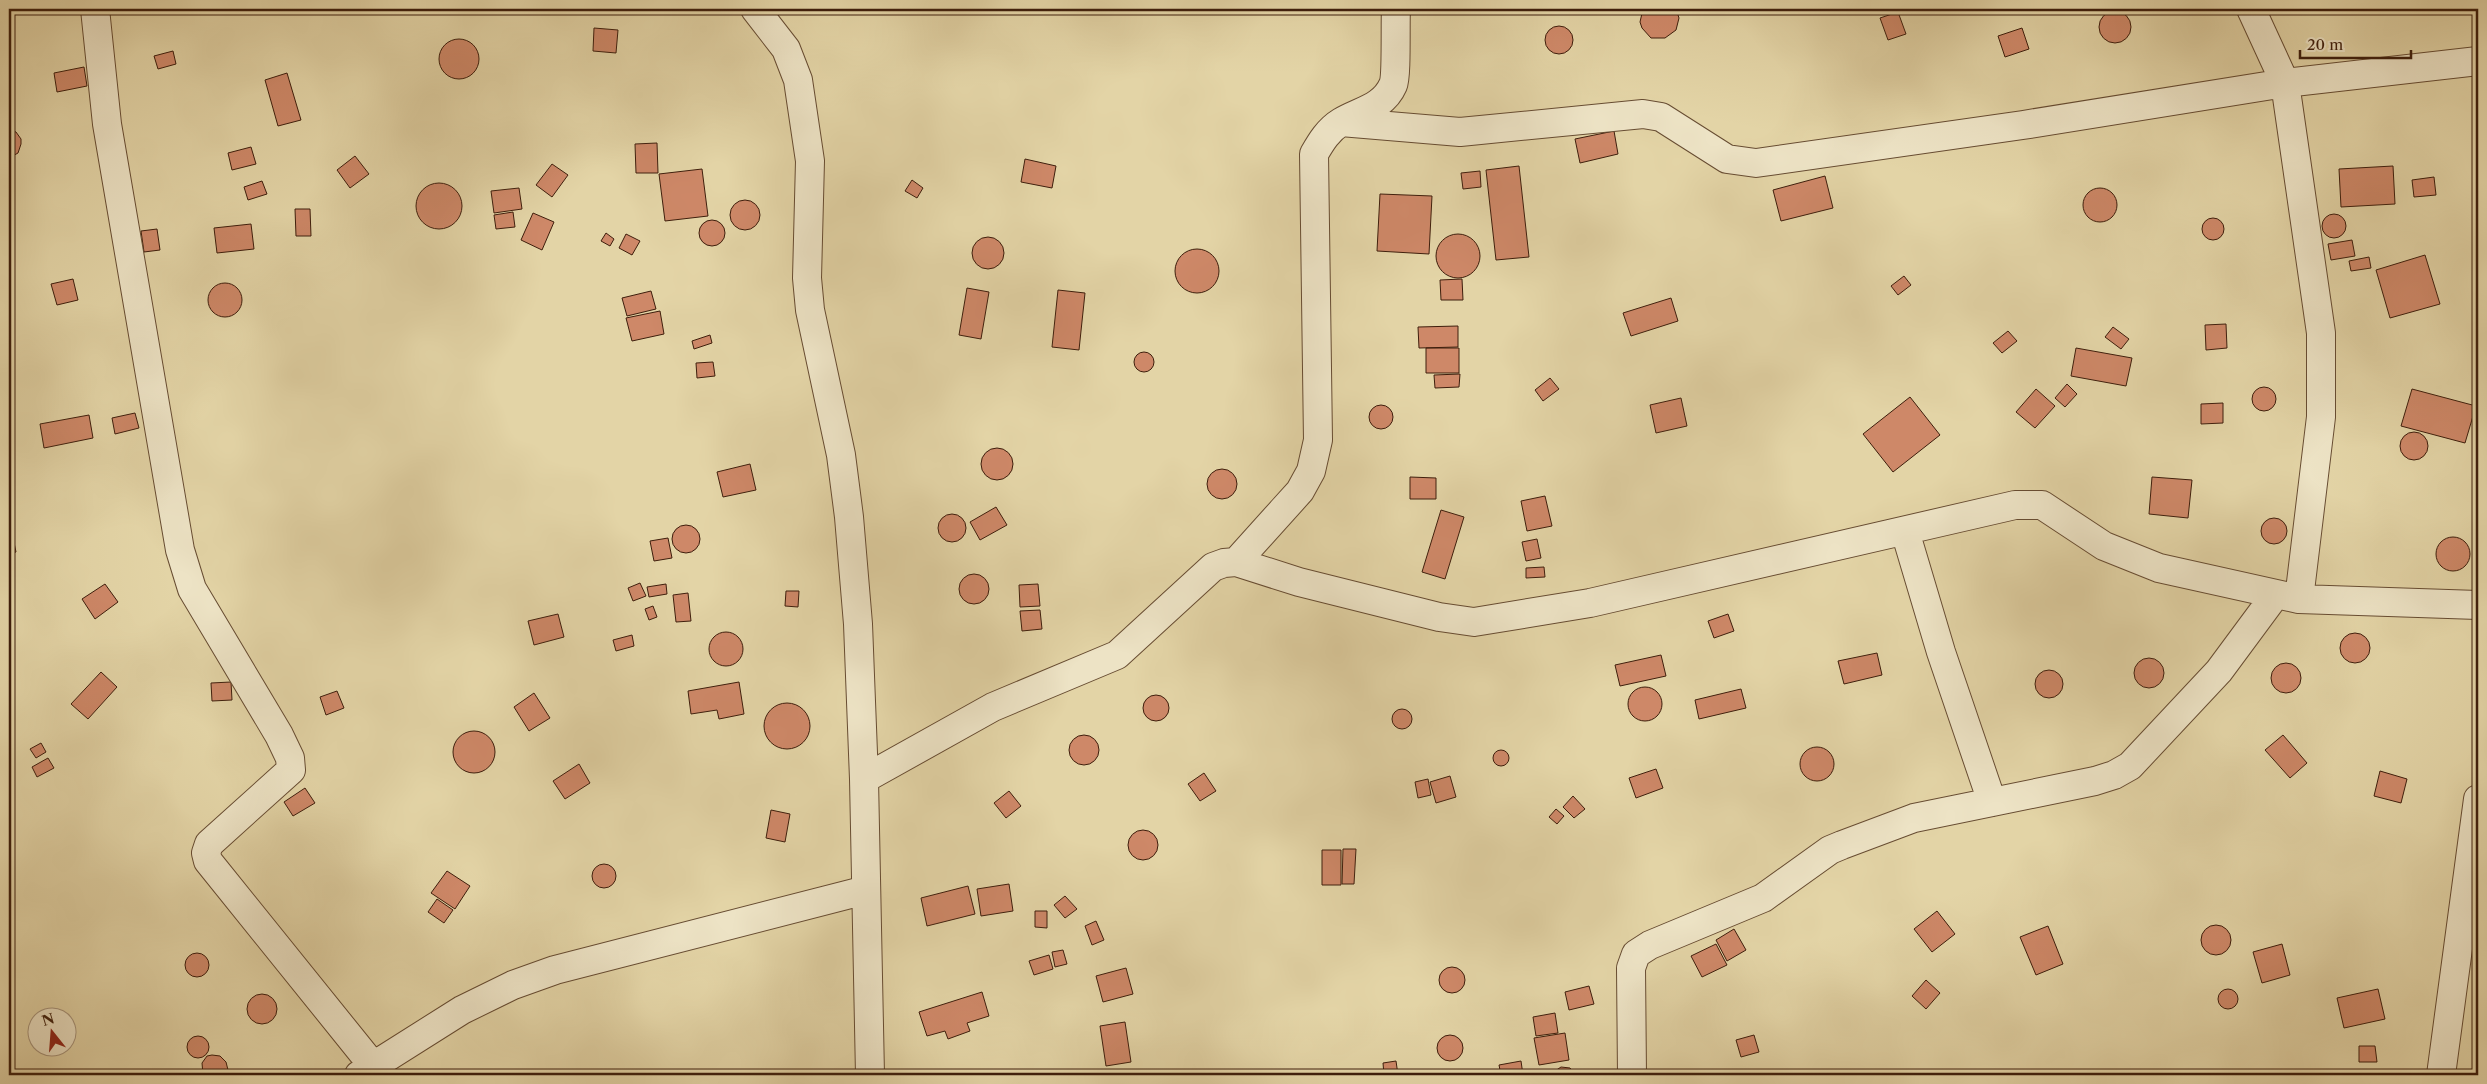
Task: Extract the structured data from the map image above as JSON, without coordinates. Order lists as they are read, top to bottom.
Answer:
{
  "scale_bar": "20 m",
  "north": "top"
}
